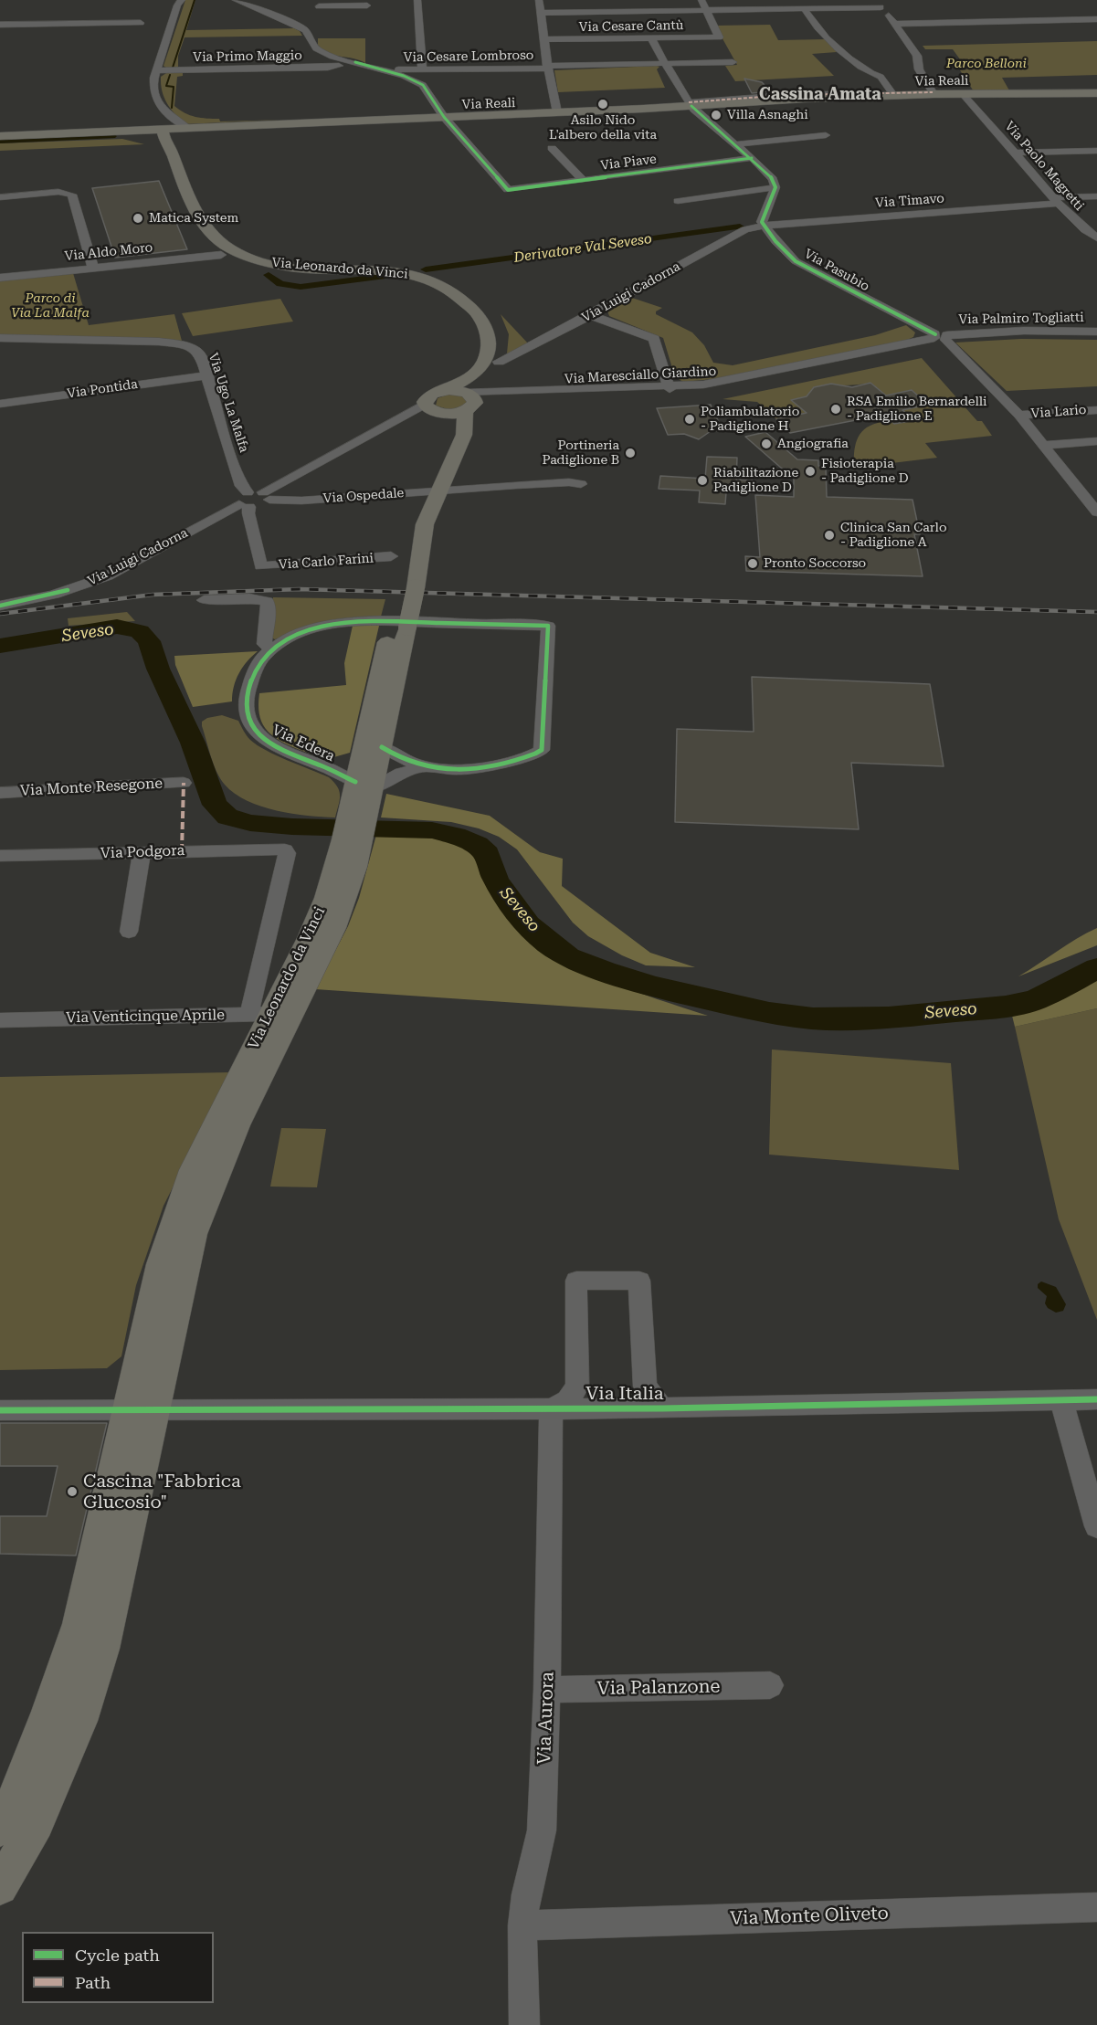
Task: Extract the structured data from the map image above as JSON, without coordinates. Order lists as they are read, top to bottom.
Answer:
{
  "streets": {
    "main road": ["Via Reali", "Via Leonardo da Vinci"],
    "street": [
      "Via Cesare Cantù",
      "Via Primo Maggio",
      "Via Cesare Lombroso",
      "Via Piave",
      "Via Paolo Magretti",
      "Via Timavo",
      "Via Aldo Moro",
      "Via Pasubio",
      "Via Luigi Cadorna",
      "Via Palmiro Togliatti",
      "Via Maresciallo Giardino",
      "Via Pontida",
      "Via Ugo La Malfa",
      "Via Lario",
      "Via Ospedale",
      "Via Carlo Farini",
      "Via Edera",
      "Via Monte Resegone",
      "Via Podgora",
      "Via Venticinque Aprile",
      "Via Italia",
      "Via Palanzone",
      "Via Aurora",
      "Via Monte Oliveto"
    ]
  },
  "crossings": [
    ["Via Reali", "Via Piave"],
    ["Via Reali", "Via Paolo Magretti"],
    ["Via Reali", "Via Leonardo da Vinci"],
    ["Via Paolo Magretti", "Via Timavo"],
    ["Via Timavo", "Via Pasubio"],
    ["Via Timavo", "Via Luigi Cadorna"],
    ["Via Leonardo da Vinci", "Via Luigi Cadorna"],
    ["Via Leonardo da Vinci", "Via Maresciallo Giardino"],
    ["Via Leonardo da Vinci", "Via Ospedale"],
    ["Via Leonardo da Vinci", "Via Edera"],
    ["Via Leonardo da Vinci", "Via Podgora"],
    ["Via Leonardo da Vinci", "Via Venticinque Aprile"],
    ["Via Leonardo da Vinci", "Via Italia"],
    ["Via Pasubio", "Via Luigi Cadorna"],
    ["Via Pasubio", "Via Palmiro Togliatti"],
    ["Via Pasubio", "Via Maresciallo Giardino"],
    ["Via Pasubio", "Via Lario"],
    ["Via Luigi Cadorna", "Via Ugo La Malfa"],
    ["Via Luigi Cadorna", "Via Ospedale"],
    ["Via Palmiro Togliatti", "Via Maresciallo Giardino"],
    ["Via Pontida", "Via Ugo La Malfa"],
    ["Via Ugo La Malfa", "Via Carlo Farini"],
    ["Via Italia", "Via Aurora"],
    ["Via Palanzone", "Via Aurora"],
    ["Via Aurora", "Via Monte Oliveto"]
  ],
  "districts": ["Cassina Amata"],
  "water": ["Derivatore Val Seveso", "Seveso"],
  "parks": ["Parco Belloni", "Parco di Via La Malfa"],
  "places": [
    "Asilo Nido L'albero della vita",
    "Villa Asnaghi",
    "Matica System",
    "RSA Emilio Bernardelli - Padiglione E",
    "Poliambulatorio - Padiglione H",
    "Angiografia",
    "Portineria Padiglione B",
    "Fisioterapia - Padiglione D",
    "Riabilitazione Padiglione D",
    "Clinica San Carlo - Padiglione A",
    "Pronto Soccorso",
    "Cascina \"Fabbrica Glucosio\""
  ],
  "legend": ["Cycle path", "Path"]
}
